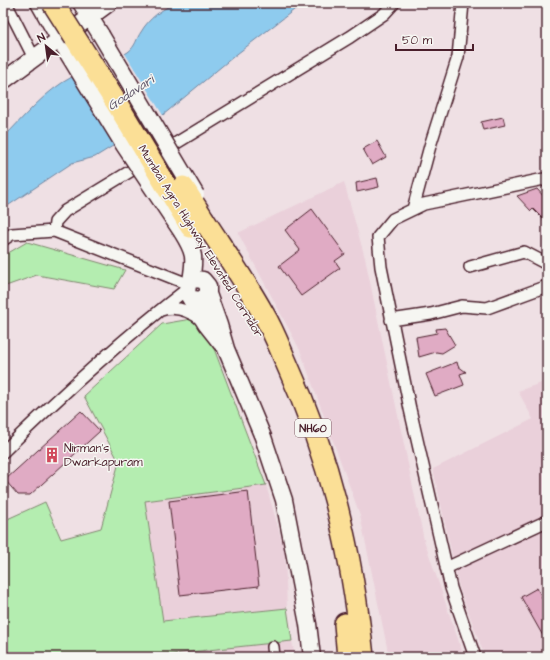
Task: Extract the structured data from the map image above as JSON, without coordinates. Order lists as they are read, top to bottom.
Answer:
{
  "streets": {
    "highway": ["Mumbai Agra Highway Elevated Corridor", "NH60"]
  },
  "water": ["Godavari"],
  "places": {
    "building": ["Nirman's Dwarkapuram"]
  },
  "scale_bar": "50 m",
  "north": "top left"
}
